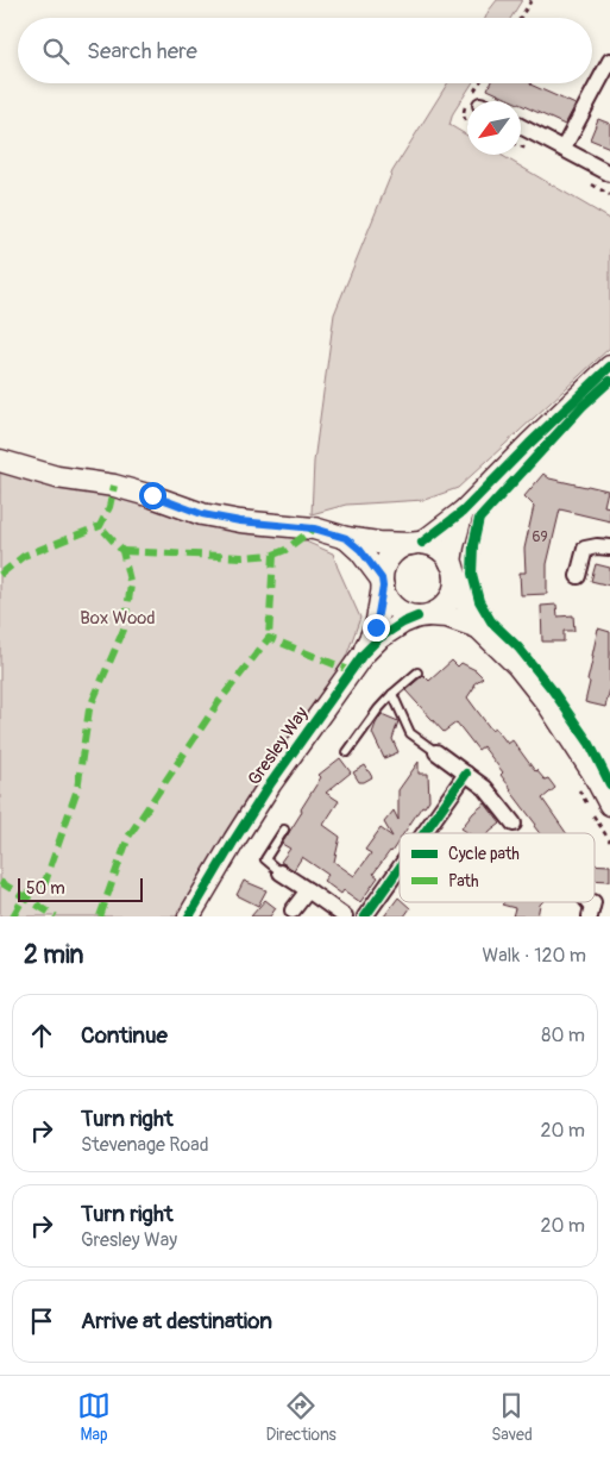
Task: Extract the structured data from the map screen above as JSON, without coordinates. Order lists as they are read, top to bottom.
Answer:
{
  "streets": {
    "main road": ["Gresley Way"]
  },
  "parks": ["Box Wood"],
  "house_numbers": ["69"],
  "legend": ["Cycle path", "Path"],
  "scale_bar": "50 m",
  "north": "bottom left",
  "page": {
    "search": "Search here",
    "scale": "50 m",
    "heading": ["2 min", "Walk · 120 m"],
    "list": [
      ["Continue", "80 m"],
      ["Turn right", "Stevenage Road", "20 m"],
      ["Turn right", "Gresley Way", "20 m"],
      "Arrive at destination"
    ],
    "nav": ["Map", "Directions", "Saved"]
  }
}
